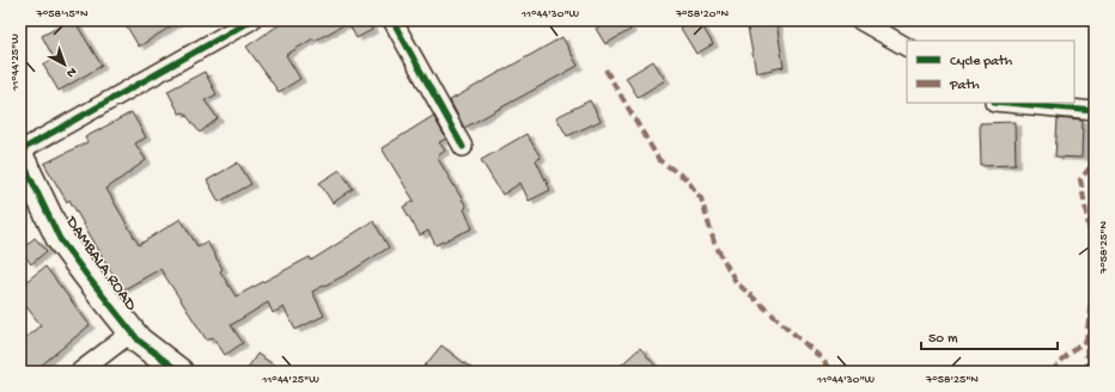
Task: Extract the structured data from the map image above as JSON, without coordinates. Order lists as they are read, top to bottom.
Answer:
{
  "streets": {
    "street": ["DAMBALA ROAD"]
  },
  "legend": ["Cycle path", "Path"],
  "scale_bar": "50 m",
  "north": "bottom right",
  "coordinates": [
    "7°58'15\"N",
    "11°44'30\"W",
    "7°58'20\"N",
    "11°44'25\"W",
    "7°58'25\"N"
  ]
}
